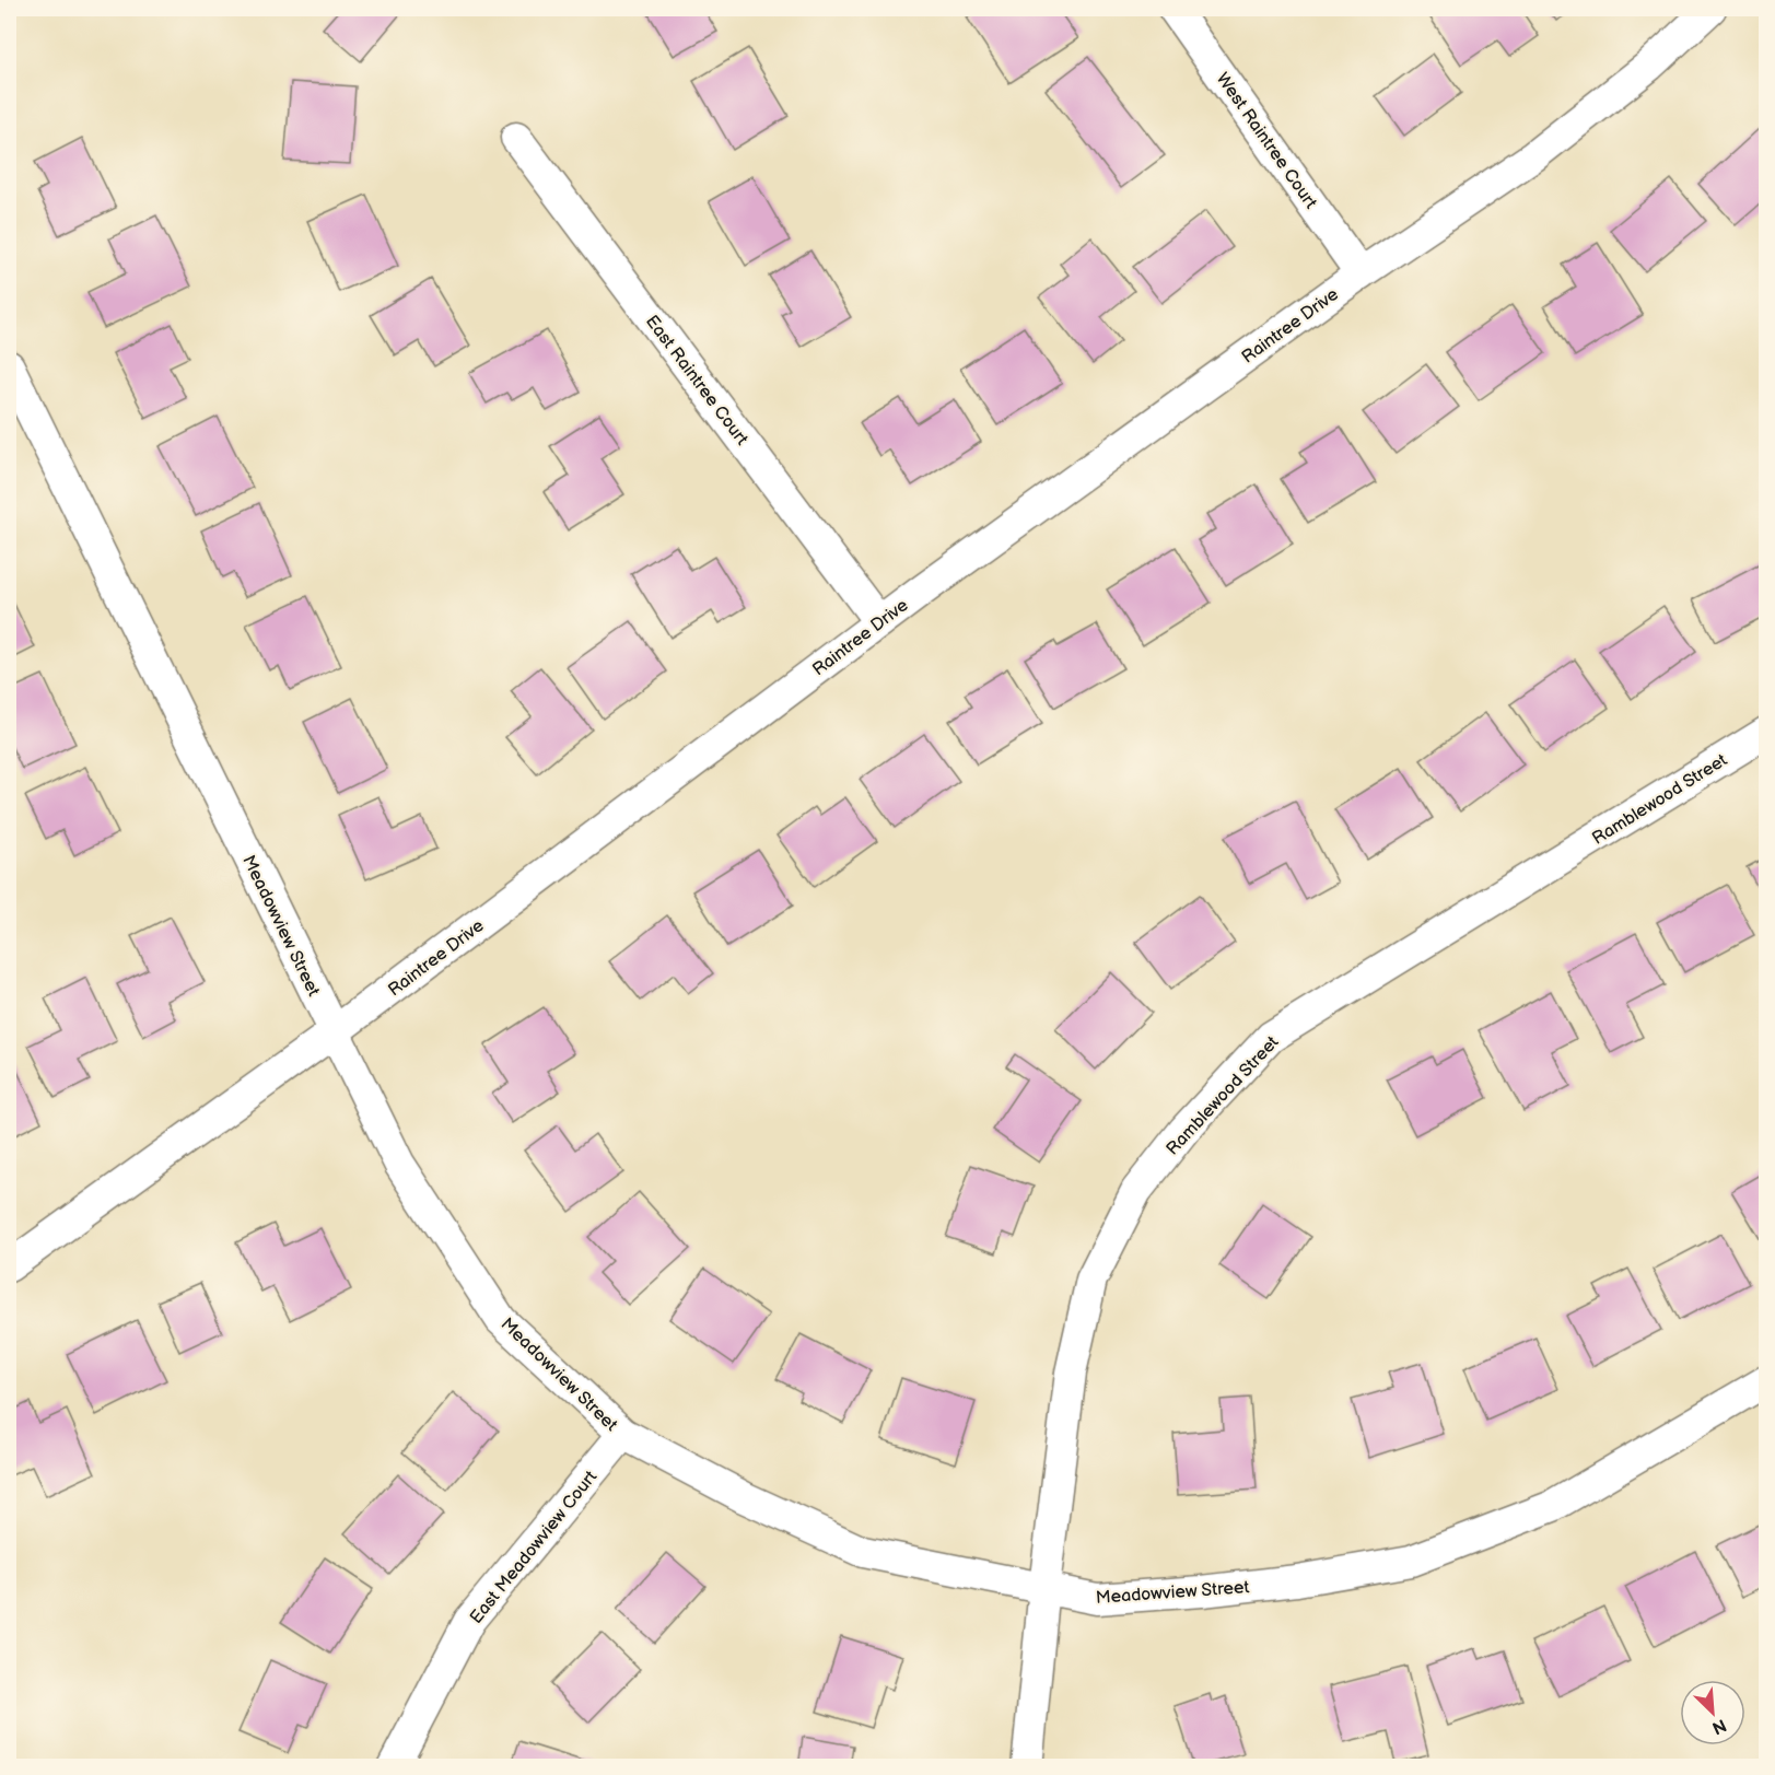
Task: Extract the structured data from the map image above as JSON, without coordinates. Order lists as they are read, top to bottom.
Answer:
{
  "streets": {
    "street": [
      "West Raintree Court",
      "Raintree Drive",
      "East Raintree Court",
      "Ramblewood Street",
      "Meadowview Street",
      "East Meadowview Court"
    ]
  },
  "crossings": [
    ["West Raintree Court", "Raintree Drive"],
    ["Raintree Drive", "East Raintree Court"],
    ["Raintree Drive", "Meadowview Street"],
    ["Ramblewood Street", "Meadowview Street"],
    ["Meadowview Street", "East Meadowview Court"]
  ],
  "north": "bottom right"
}
